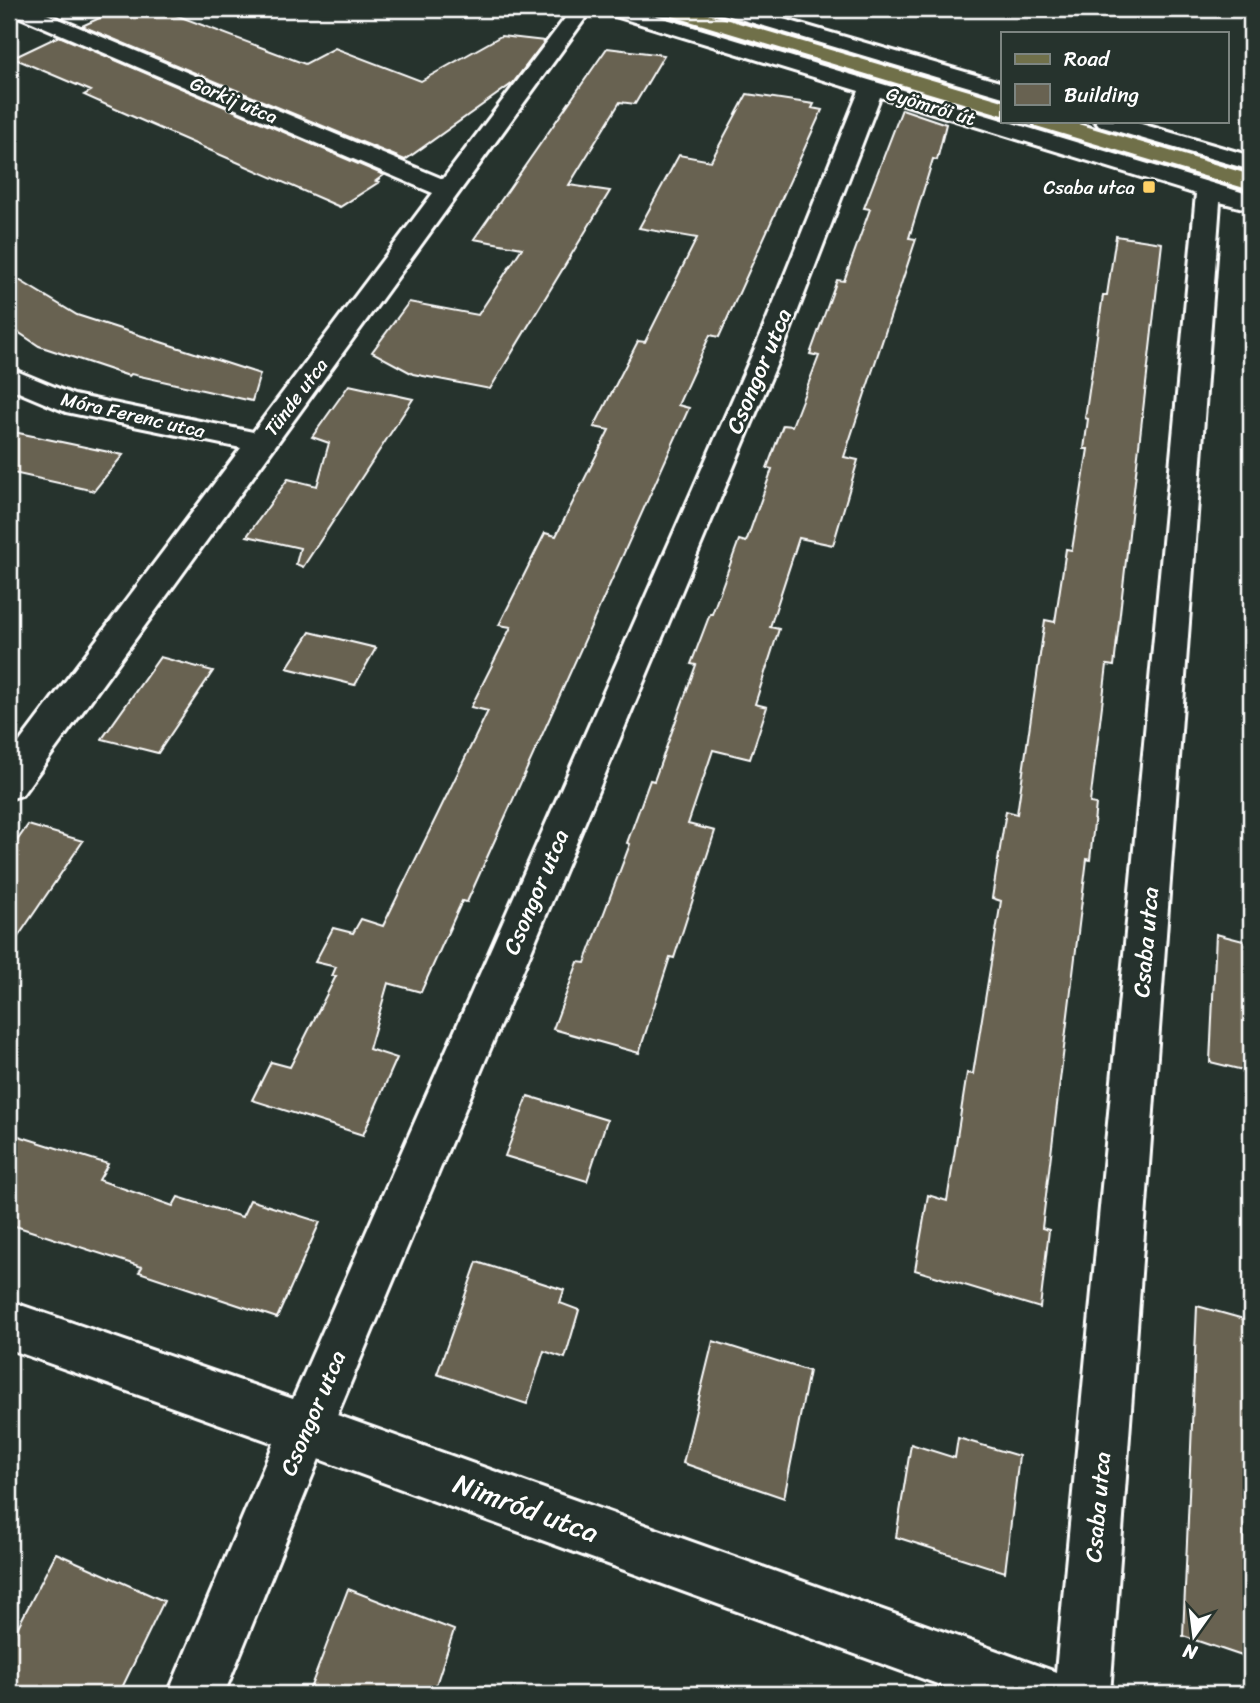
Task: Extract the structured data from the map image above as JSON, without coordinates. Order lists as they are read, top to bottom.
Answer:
{
  "streets": {
    "street": [
      "Gorkij utca",
      "Gyömrői út",
      "Csongor utca",
      "Tünde utca",
      "Móra Ferenc utca",
      "Csaba utca",
      "Nimród utca"
    ]
  },
  "crossings": [
    ["Gorkij utca", "Tünde utca"],
    ["Gyömrői út", "Csongor utca"],
    ["Gyömrői út", "Csaba utca"],
    ["Csongor utca", "Nimród utca"],
    ["Tünde utca", "Móra Ferenc utca"]
  ],
  "places": {
    "transit": ["Csaba utca"]
  },
  "legend": ["Road", "Building"],
  "north": "bottom"
}
